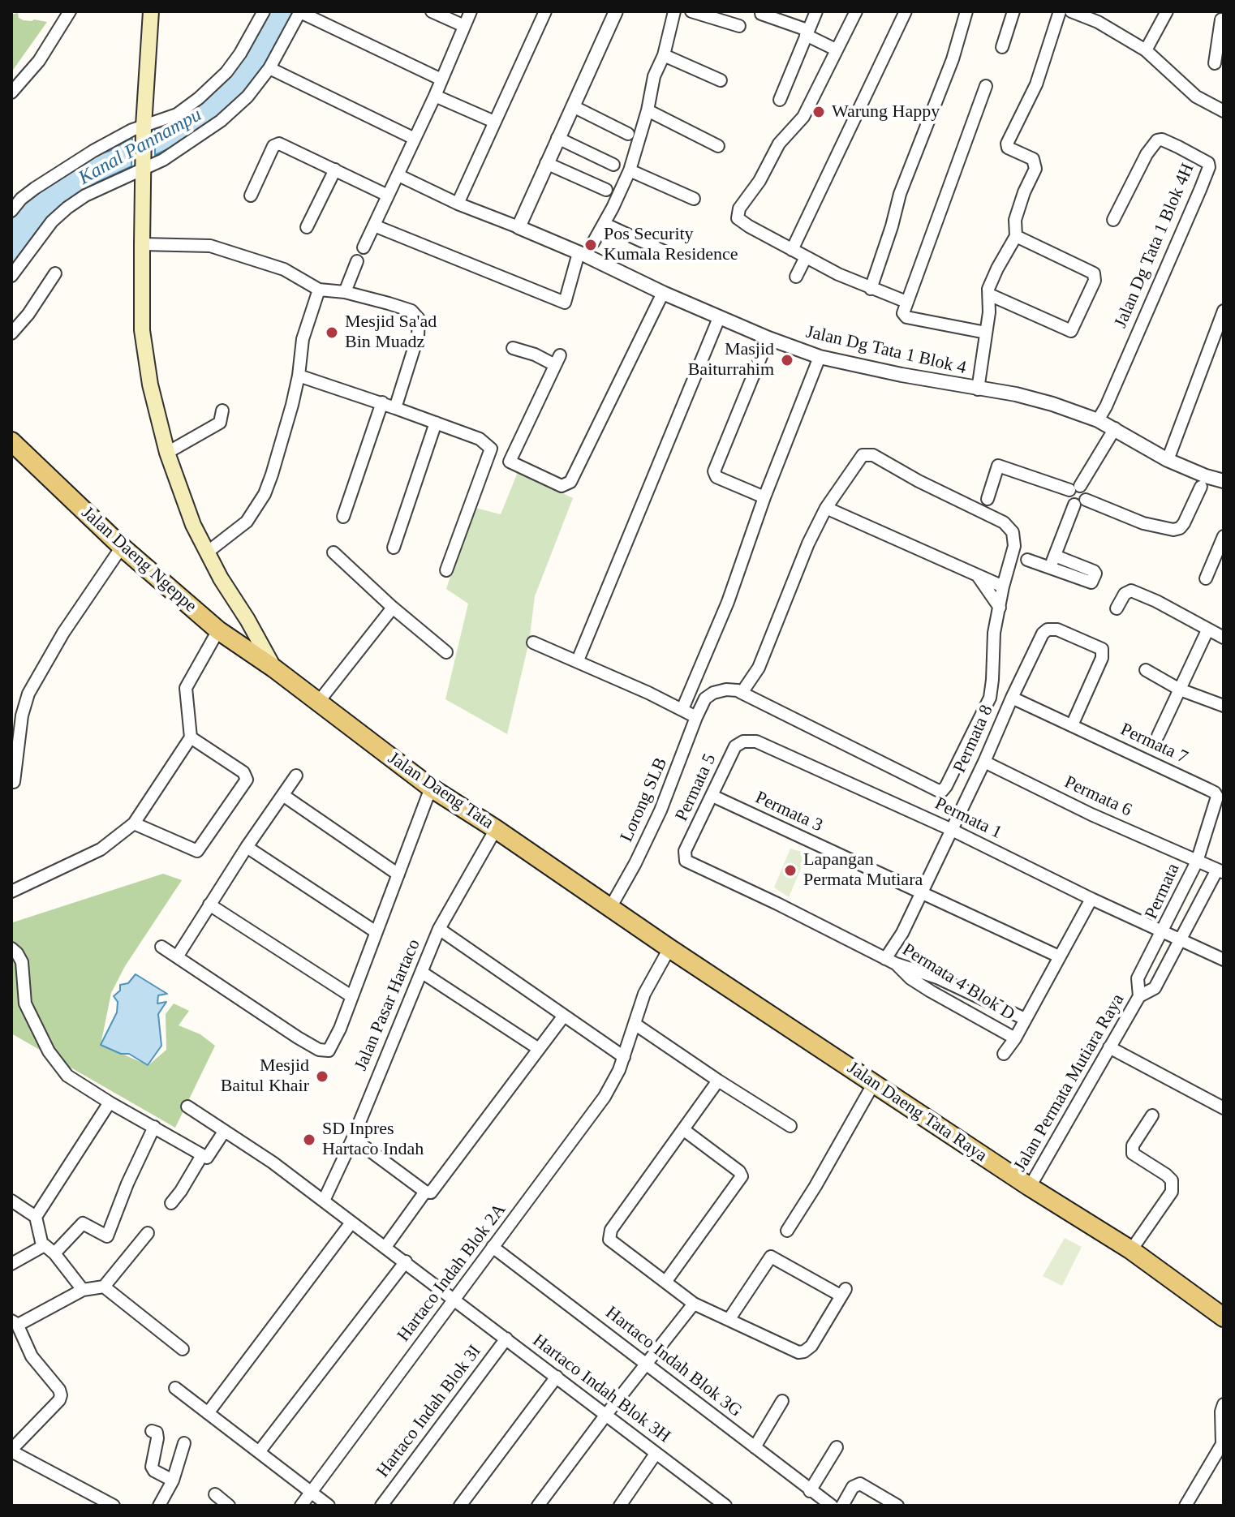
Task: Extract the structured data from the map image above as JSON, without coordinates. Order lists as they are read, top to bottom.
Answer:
{
  "streets": {
    "main road": ["Jalan Daeng Ngeppe", "Jalan Daeng Tata", "Jalan Daeng Tata Raya"],
    "street": [
      "Jalan Dg Tata 1 Blok 4H",
      "Jalan Dg Tata 1 Blok 4",
      "Permata 8",
      "Permata 7",
      "Permata 5",
      "Permata 6",
      "Lorong SLB",
      "Permata 3",
      "Permata 1",
      "Permata",
      "Permata 4 Blok D",
      "Jalan Pasar Hartaco",
      "Jalan Permata Mutiara Raya",
      "Hartaco Indah Blok 2A",
      "Hartaco Indah Blok 3G",
      "Hartaco Indah Blok 3H",
      "Hartaco Indah Blok 3I"
    ]
  },
  "crossings": [
    ["Jalan Dg Tata 1 Blok 4H", "Jalan Dg Tata 1 Blok 4"],
    ["Jalan Daeng Ngeppe", "Jalan Daeng Tata"],
    ["Permata 8", "Permata 7"],
    ["Permata 8", "Permata 6"],
    ["Permata 8", "Permata 1"],
    ["Permata 7", "Permata 6"],
    ["Permata 7", "Permata"],
    ["Permata 5", "Permata 3"],
    ["Permata 5", "Permata 1"],
    ["Permata 5", "Permata 4 Blok D"],
    ["Jalan Daeng Tata", "Lorong SLB"],
    ["Jalan Daeng Tata", "Jalan Pasar Hartaco"],
    ["Jalan Daeng Tata", "Jalan Daeng Tata Raya"],
    ["Permata 6", "Permata"],
    ["Lorong SLB", "Jalan Daeng Tata Raya"],
    ["Permata 1", "Permata"],
    ["Permata 1", "Jalan Permata Mutiara Raya"],
    ["Permata", "Jalan Permata Mutiara Raya"],
    ["Jalan Pasar Hartaco", "Hartaco Indah Blok 3H"],
    ["Jalan Permata Mutiara Raya", "Jalan Daeng Tata Raya"],
    ["Jalan Daeng Tata Raya", "Hartaco Indah Blok 2A"],
    ["Hartaco Indah Blok 2A", "Hartaco Indah Blok 3G"],
    ["Hartaco Indah Blok 2A", "Hartaco Indah Blok 3H"],
    ["Hartaco Indah Blok 3H", "Hartaco Indah Blok 3I"]
  ],
  "water": ["Kanal Pannampu"],
  "places": [
    "Warung Happy",
    "Pos Security Kumala Residence",
    "Mesjid Sa'ad Bin Muadz",
    "Masjid Baiturrahim",
    "Lapangan Permata Mutiara",
    "Mesjid Baitul Khair",
    "SD Inpres Hartaco Indah"
  ]
}
